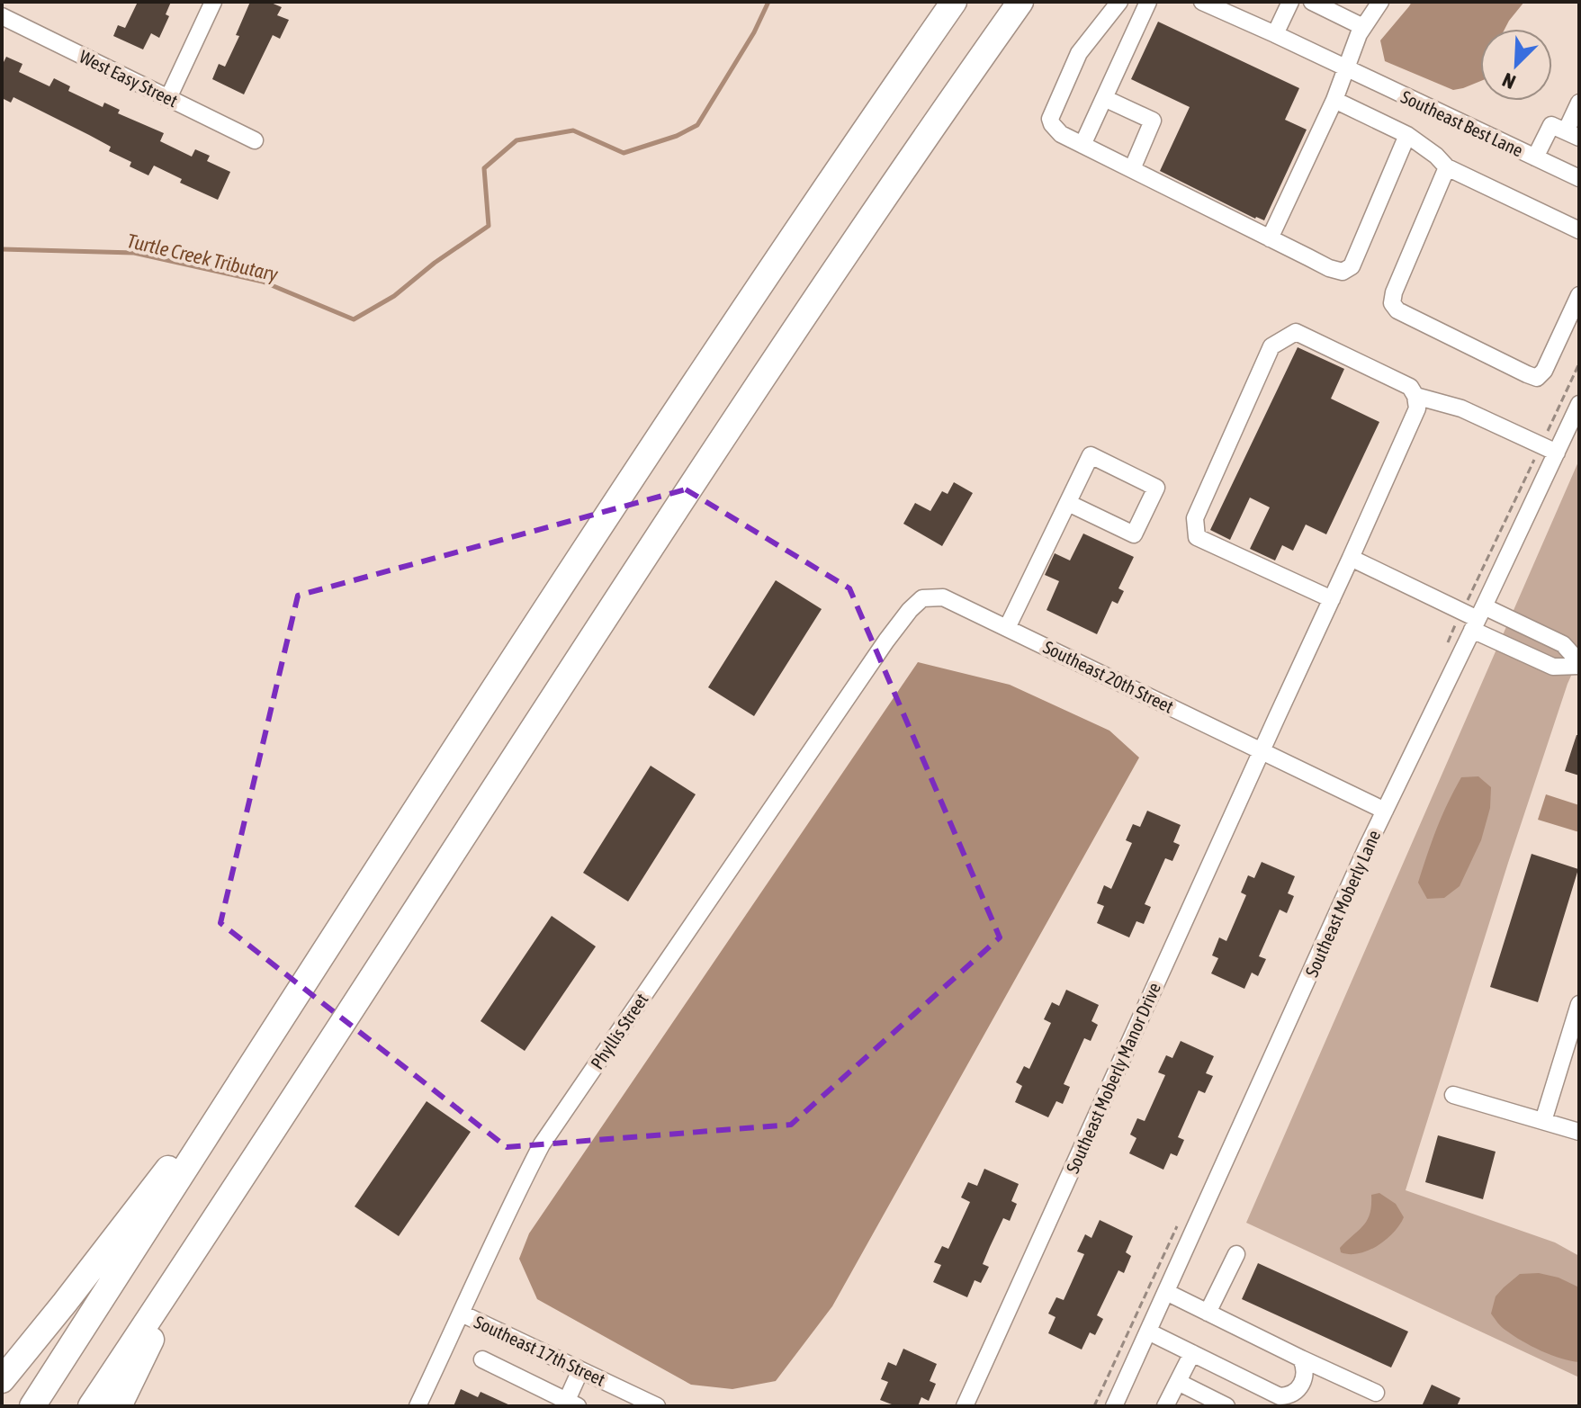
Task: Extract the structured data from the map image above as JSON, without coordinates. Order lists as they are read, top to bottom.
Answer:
{
  "streets": {
    "street": [
      "West Easy Street",
      "Southeast Best Lane",
      "Southeast 20th Street",
      "Southeast Moberly Lane",
      "Phyllis Street",
      "Southeast Moberly Manor Drive",
      "Southeast 17th Street"
    ]
  },
  "crossings": [
    ["Southeast 20th Street", "Southeast Moberly Lane"],
    ["Southeast 20th Street", "Phyllis Street"],
    ["Southeast 20th Street", "Southeast Moberly Manor Drive"],
    ["Phyllis Street", "Southeast 17th Street"]
  ],
  "water": ["Turtle Creek Tributary"],
  "north": "bottom left"
}
